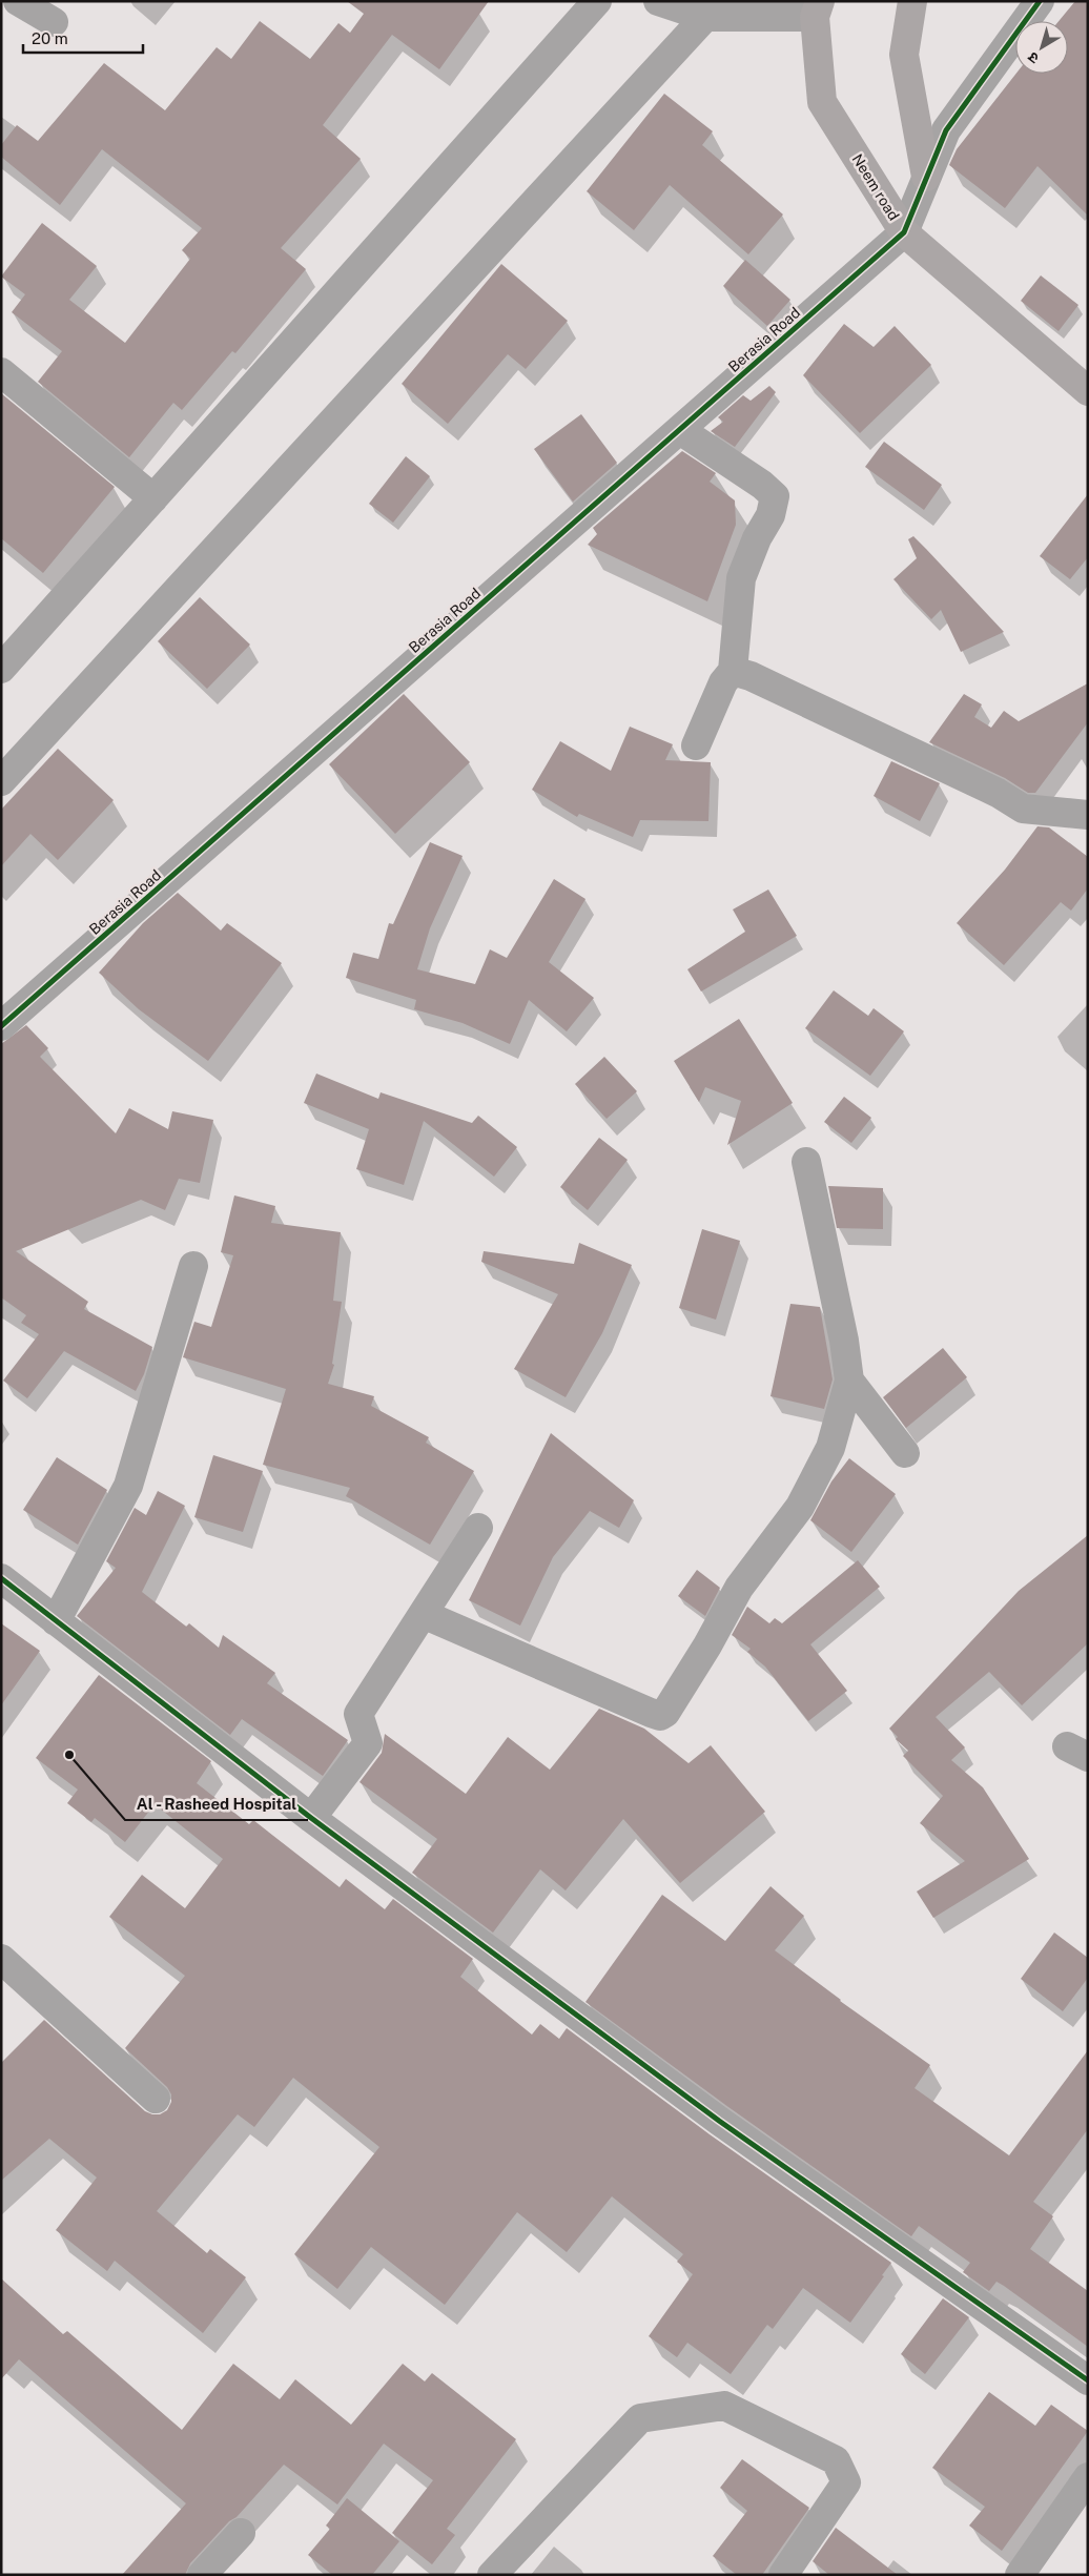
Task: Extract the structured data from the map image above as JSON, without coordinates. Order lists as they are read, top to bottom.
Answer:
{
  "streets": {
    "main road": ["Neem road"],
    "street": ["Berasia Road"]
  },
  "crossings": [
    ["Neem road", "Berasia Road"]
  ],
  "places": ["Al - Rasheed Hospital"],
  "scale_bar": "20 m",
  "north": "bottom left"
}
